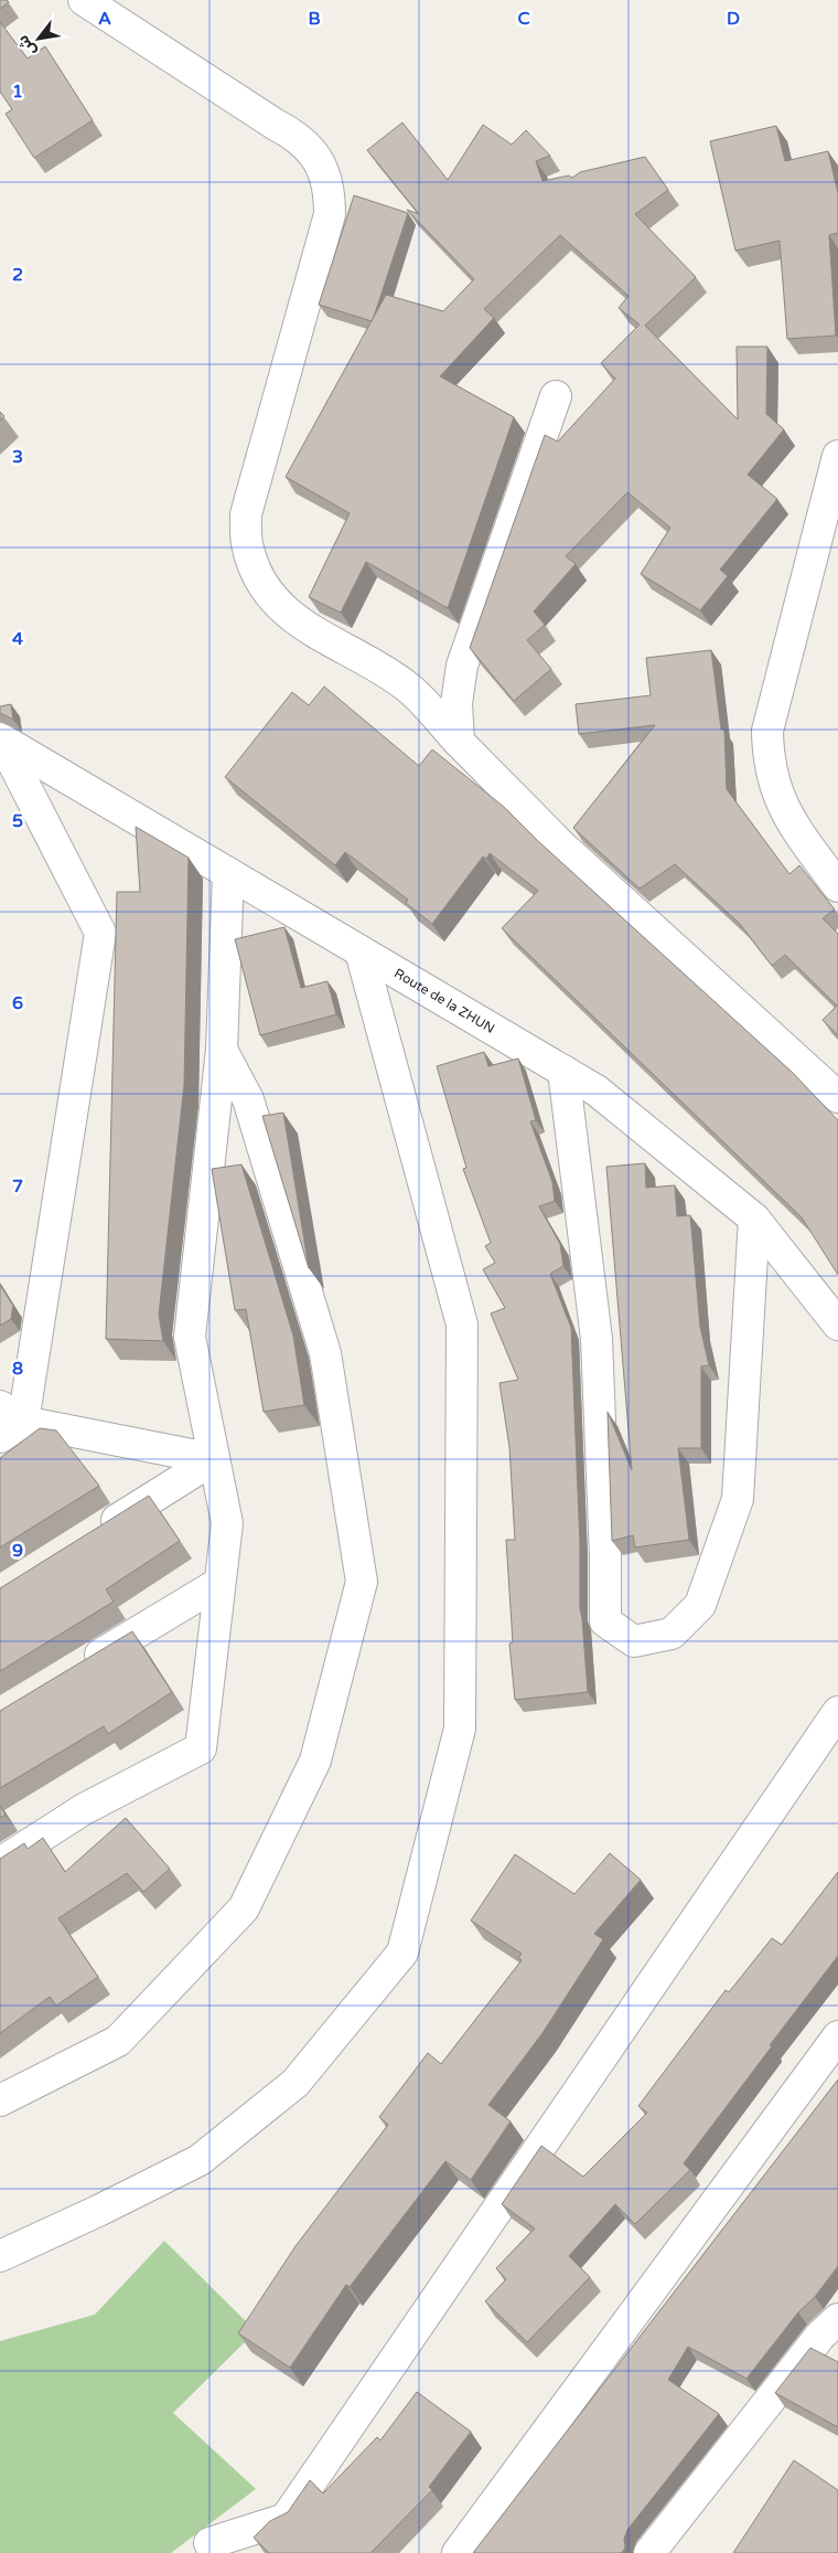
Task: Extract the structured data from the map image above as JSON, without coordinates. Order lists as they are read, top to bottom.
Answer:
{
  "streets": {
    "street": ["Route de la ZHUN"]
  },
  "north": "bottom left",
  "grid": {
    "columns": [
      "A",
      "B",
      "C",
      "D"
    ],
    "rows": [
      "1",
      "2",
      "3",
      "4",
      "5",
      "6",
      "7",
      "8",
      "9"
    ]
  }
}
